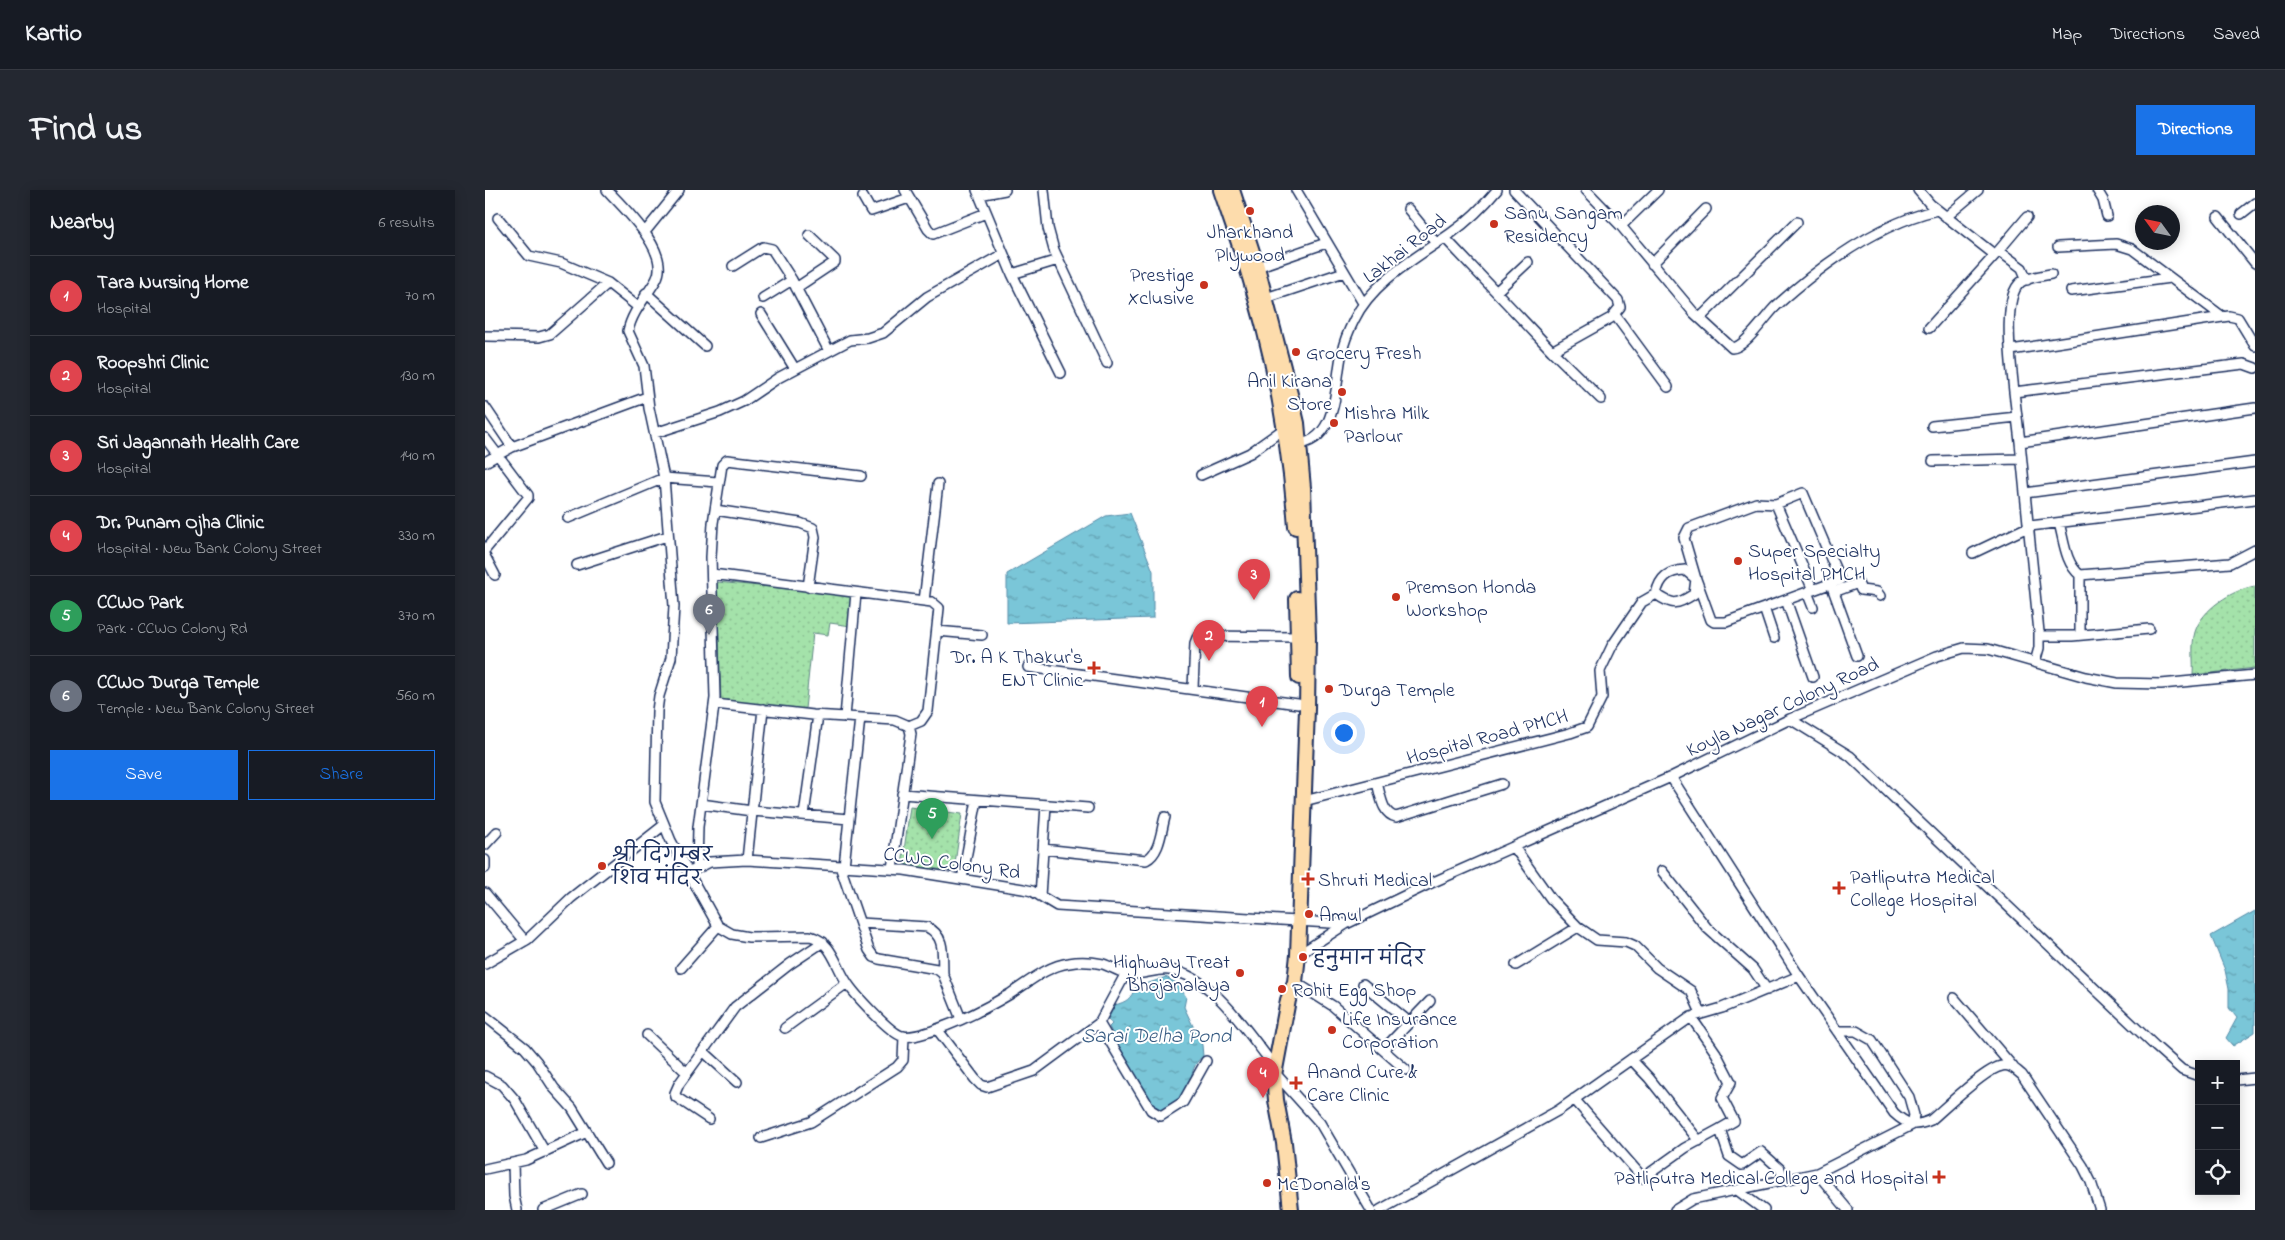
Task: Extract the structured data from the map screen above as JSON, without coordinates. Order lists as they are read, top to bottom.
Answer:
{
  "streets": {
    "street": [
      "Lakhai Road",
      "Koyla Nagar Colony Road",
      "Hospital Road PMCH",
      "CCWO Colony Rd"
    ]
  },
  "crossings": [
    ["Koyla Nagar Colony Road", "CCWO Colony Rd"]
  ],
  "water": ["Sarai Delha Pond"],
  "places": {
    "other": [
      "Jharkhand Plywood",
      "Sanu Sangam Residency",
      "Prestige Xclusive",
      "Grocery Fresh",
      "Anil Kirana Store",
      "Mishra Milk Parlour",
      "Super Specialty Hospital PMCH",
      "Premson Honda Workshop",
      "Durga Temple",
      "श्री दिगम्बर शिव मंदिर",
      "Amul",
      "हनुमान मंदिर",
      "Highway Treat Bhojanalaya",
      "Rohit Egg Shop",
      "Life Insurance Corporation",
      "McDonald's"
    ],
    "health": [
      "Dr. A K Thakur's ENT Clinic",
      "Shruti Medical",
      "Patliputra Medical College Hospital",
      "Anand Cure & Care Clinic",
      "Patliputra Medical College and Hospital"
    ]
  },
  "north": "top left",
  "page": {
    "header": "Kartio",
    "nav": ["Map", "Directions", "Saved"],
    "title": "Find us",
    "buttons": [
      "Directions",
      ["Save", "Share"]
    ],
    "heading": ["Nearby", "6 results"],
    "list": [
      {
        "mark": "1",
        "name": "Tara Nursing Home",
        "note": "Hospital",
        "value": "70 m"
      },
      {
        "mark": "2",
        "name": "Roopshri Clinic",
        "note": "Hospital",
        "value": "130 m"
      },
      {
        "mark": "3",
        "name": "Sri Jagannath Health Care",
        "note": "Hospital",
        "value": "140 m"
      },
      {
        "mark": "4",
        "name": "Dr. Punam Ojha Clinic",
        "note": "Hospital · New Bank Colony Street",
        "value": "330 m"
      },
      {
        "mark": "5",
        "name": "CCWO Park",
        "note": "Park · CCWO Colony Rd",
        "value": "370 m"
      },
      {
        "mark": "6",
        "name": "CCWO Durga Temple",
        "note": "Temple · New Bank Colony Street",
        "value": "560 m"
      }
    ],
    "pins": [
      "3",
      "6",
      "2",
      "1",
      "5",
      "4"
    ],
    "map_buttons": ["+", "−"]
  }
}
